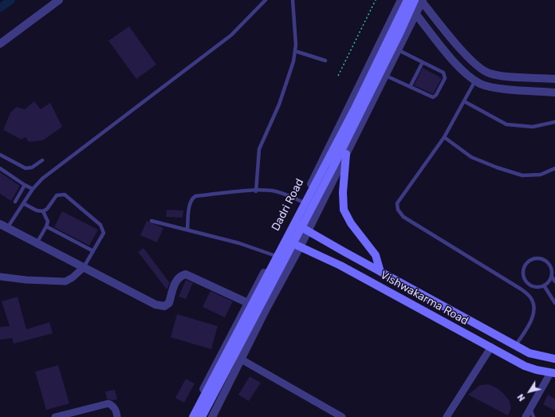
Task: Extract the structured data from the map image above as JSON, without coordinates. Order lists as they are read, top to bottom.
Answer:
{
  "streets": {
    "main road": ["Vishwakarma Road"],
    "street": ["Dadri Road"]
  },
  "crossings": [
    ["Dadri Road", "Vishwakarma Road"]
  ],
  "north": "bottom left"
}
